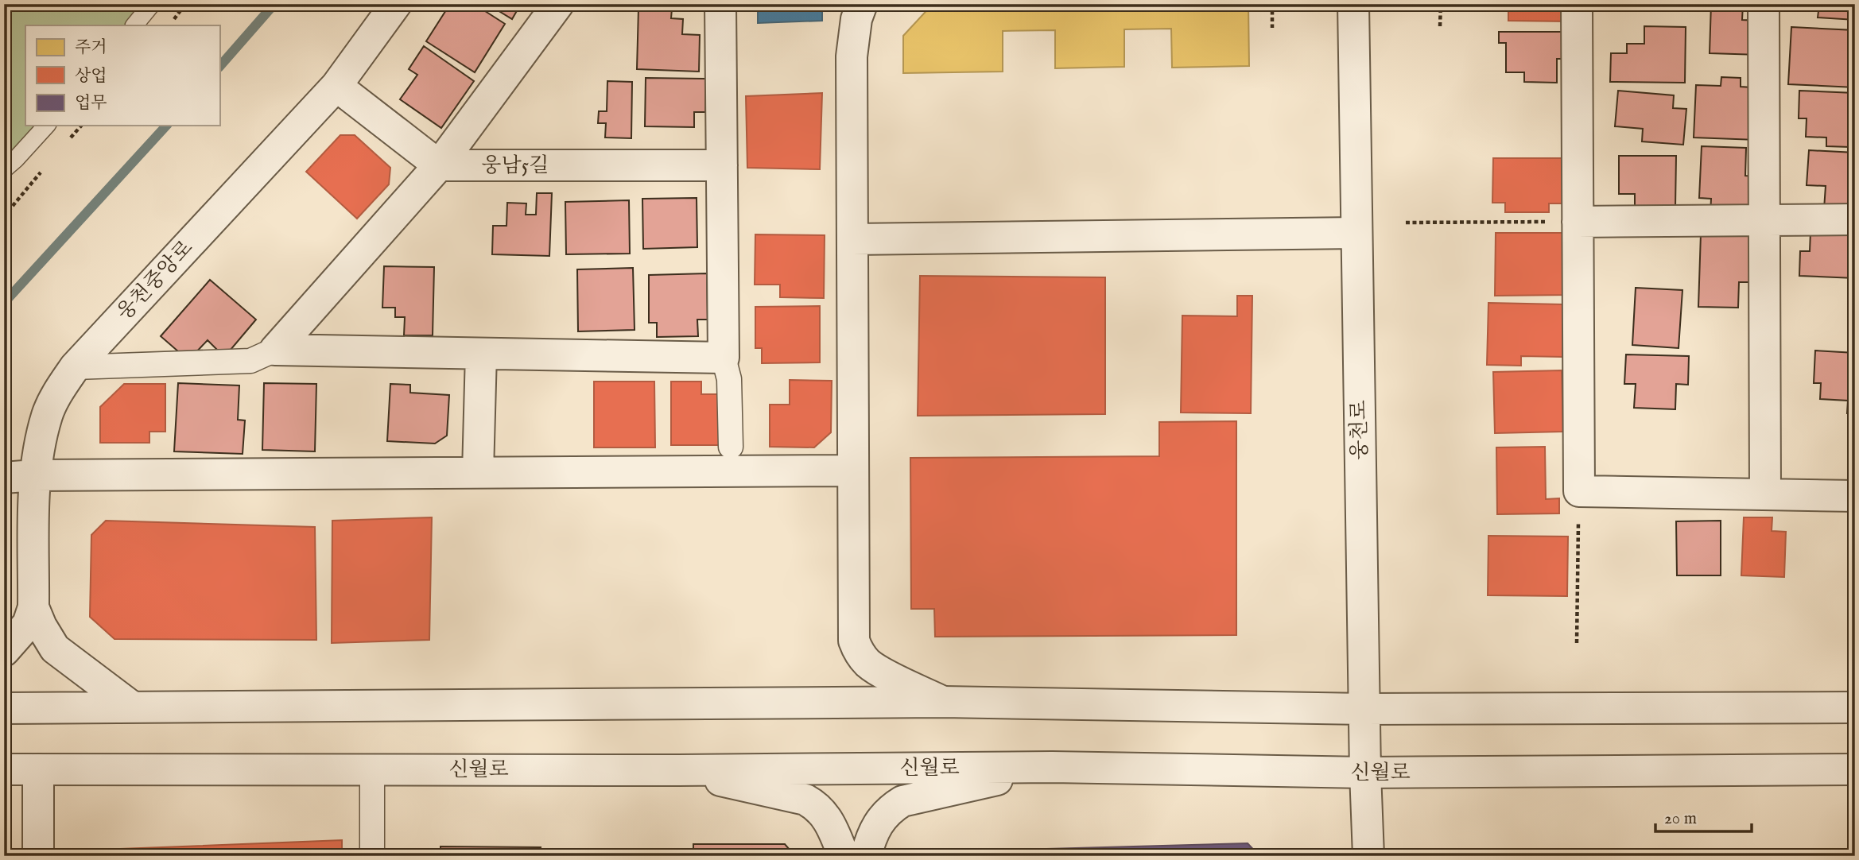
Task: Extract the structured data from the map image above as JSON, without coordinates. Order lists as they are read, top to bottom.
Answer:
{
  "streets": {
    "street": [
      "웅남5길",
      "웅천중앙로",
      "웅천로",
      "신월로"
    ]
  },
  "crossings": [
    ["웅천로", "신월로"]
  ],
  "legend": ["주거", "상업", "업무"],
  "scale_bar": "20 m"
}
